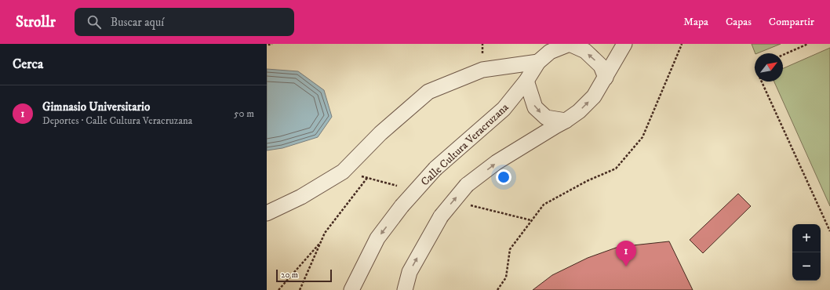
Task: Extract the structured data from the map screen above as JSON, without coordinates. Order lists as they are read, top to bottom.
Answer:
{
  "streets": {
    "street": ["Calle Cultura Veracruzana"]
  },
  "scale_bar": "20 m",
  "north": "top right",
  "page": {
    "header": "Strollr",
    "search": "Buscar aquí",
    "nav": ["Mapa", "Capas", "Compartir"],
    "heading": "Cerca",
    "list": [
      {
        "mark": "1",
        "name": "Gimnasio Universitario",
        "note": "Deportes · Calle Cultura Veracruzana",
        "value": "50 m"
      }
    ],
    "map_buttons": ["+", "−"],
    "pins": "1",
    "scale": "20 m"
  }
}
